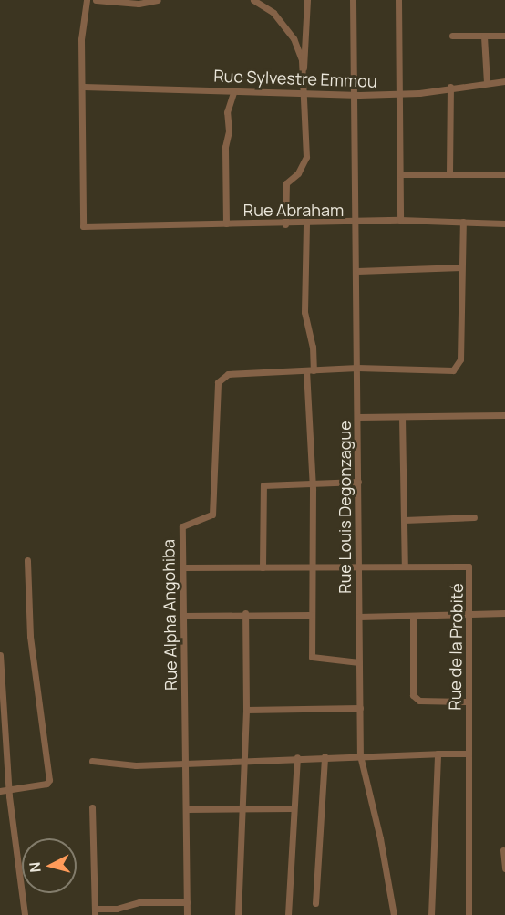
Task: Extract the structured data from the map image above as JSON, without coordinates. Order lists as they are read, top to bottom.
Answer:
{
  "streets": {
    "street": [
      "Rue Sylvestre Emmou",
      "Rue Abraham",
      "Rue Louis Degonzague",
      "Rue Alpha Angohiba",
      "Rue de la Probité"
    ]
  },
  "crossings": [
    ["Rue Sylvestre Emmou", "Rue Abraham"],
    ["Rue Sylvestre Emmou", "Rue Louis Degonzague"],
    ["Rue Abraham", "Rue Louis Degonzague"],
    ["Rue Louis Degonzague", "Rue Alpha Angohiba"],
    ["Rue Louis Degonzague", "Rue de la Probité"],
    ["Rue Alpha Angohiba", "Rue de la Probité"]
  ],
  "north": "left"
}
